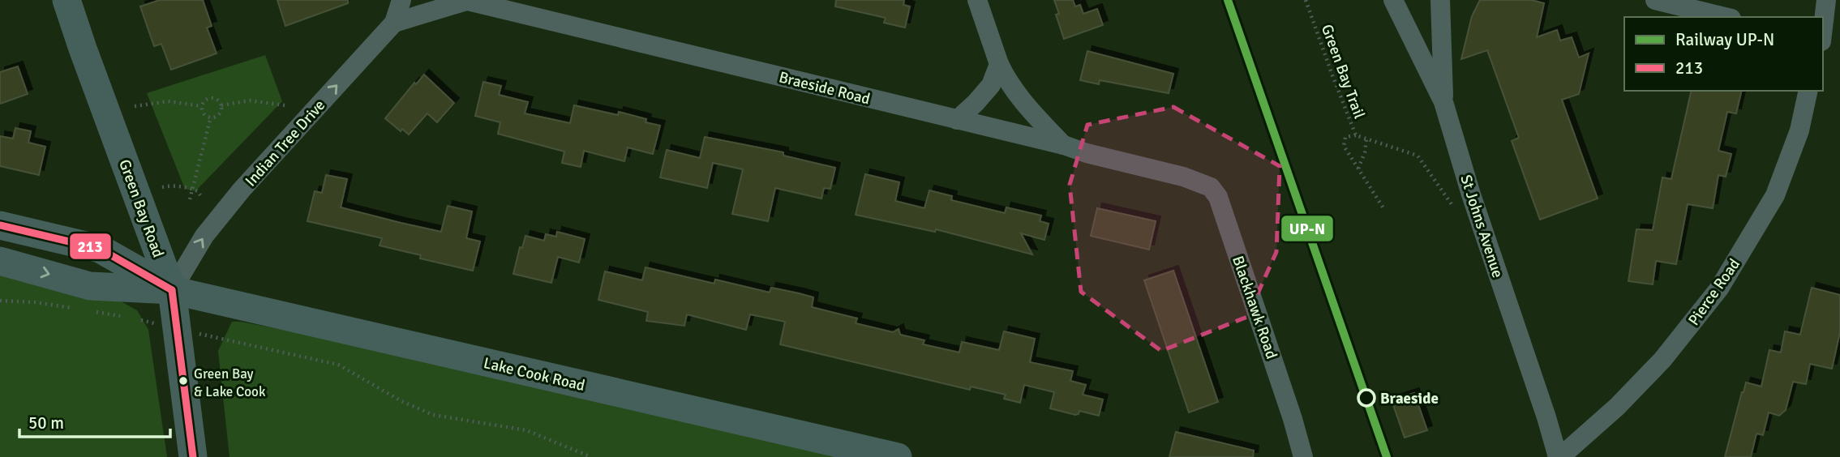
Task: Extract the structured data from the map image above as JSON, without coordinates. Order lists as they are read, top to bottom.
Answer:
{
  "streets": {
    "main road": ["Green Bay Road", "Lake Cook Road"],
    "street": [
      "Braeside Road",
      "Indian Tree Drive",
      "St Johns Avenue",
      "Pierce Road",
      "Blackhawk Road"
    ],
    "path": ["Green Bay Trail"]
  },
  "crossings": [
    ["Braeside Road", "Indian Tree Drive"],
    ["Braeside Road", "Blackhawk Road"],
    ["Indian Tree Drive", "Green Bay Road"],
    ["Indian Tree Drive", "Lake Cook Road"],
    ["Green Bay Road", "Lake Cook Road"],
    ["St Johns Avenue", "Pierce Road"]
  ],
  "one_way": ["Indian Tree Drive"],
  "places": ["Green Bay & Lake Cook", "Braeside"],
  "lines": ["rail line UP-N", "transit line 213"],
  "legend": ["Railway UP-N", "213"],
  "scale_bar": "50 m"
}
